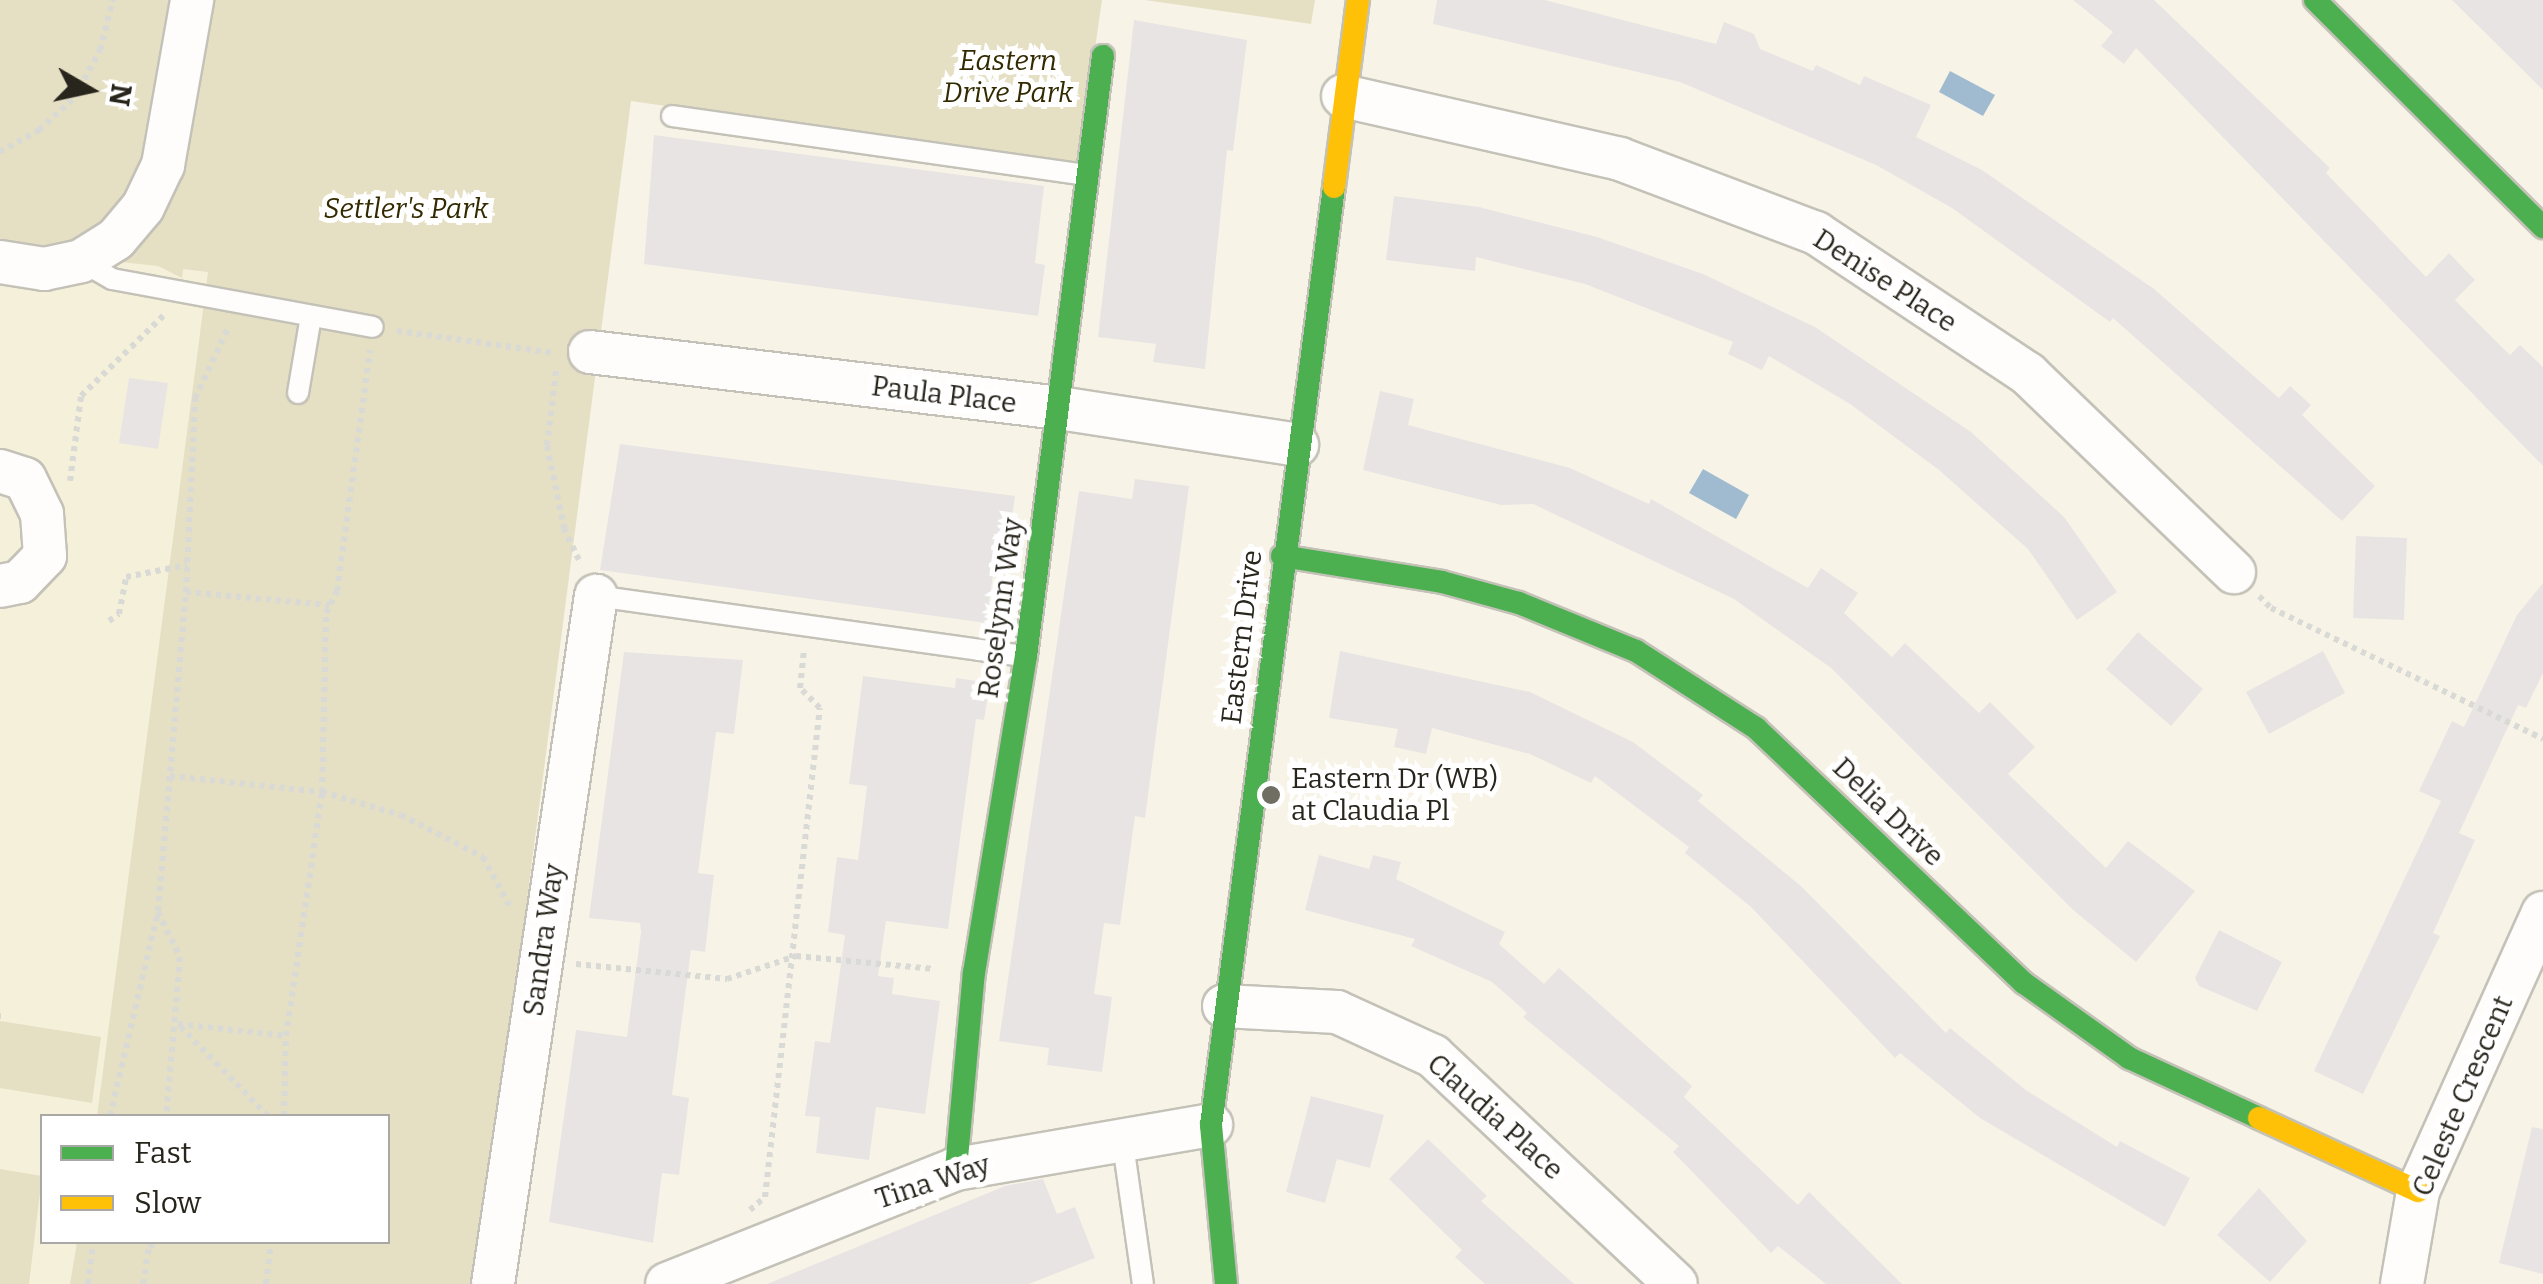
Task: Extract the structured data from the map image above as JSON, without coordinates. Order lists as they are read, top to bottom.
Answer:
{
  "streets": {
    "street": [
      "Denise Place",
      "Paula Place",
      "Roselynn Way",
      "Eastern Drive",
      "Delia Drive",
      "Sandra Way",
      "Celeste Crescent",
      "Claudia Place",
      "Tina Way"
    ]
  },
  "crossings": [
    ["Denise Place", "Eastern Drive"],
    ["Paula Place", "Roselynn Way"],
    ["Paula Place", "Eastern Drive"],
    ["Roselynn Way", "Tina Way"],
    ["Eastern Drive", "Delia Drive"],
    ["Eastern Drive", "Claudia Place"],
    ["Eastern Drive", "Tina Way"],
    ["Delia Drive", "Celeste Crescent"]
  ],
  "parks": ["Eastern Drive Park", "Settler's Park"],
  "places": ["Eastern Dr (WB) at Claudia Pl"],
  "legend": ["Fast", "Slow"],
  "north": "right"
}
